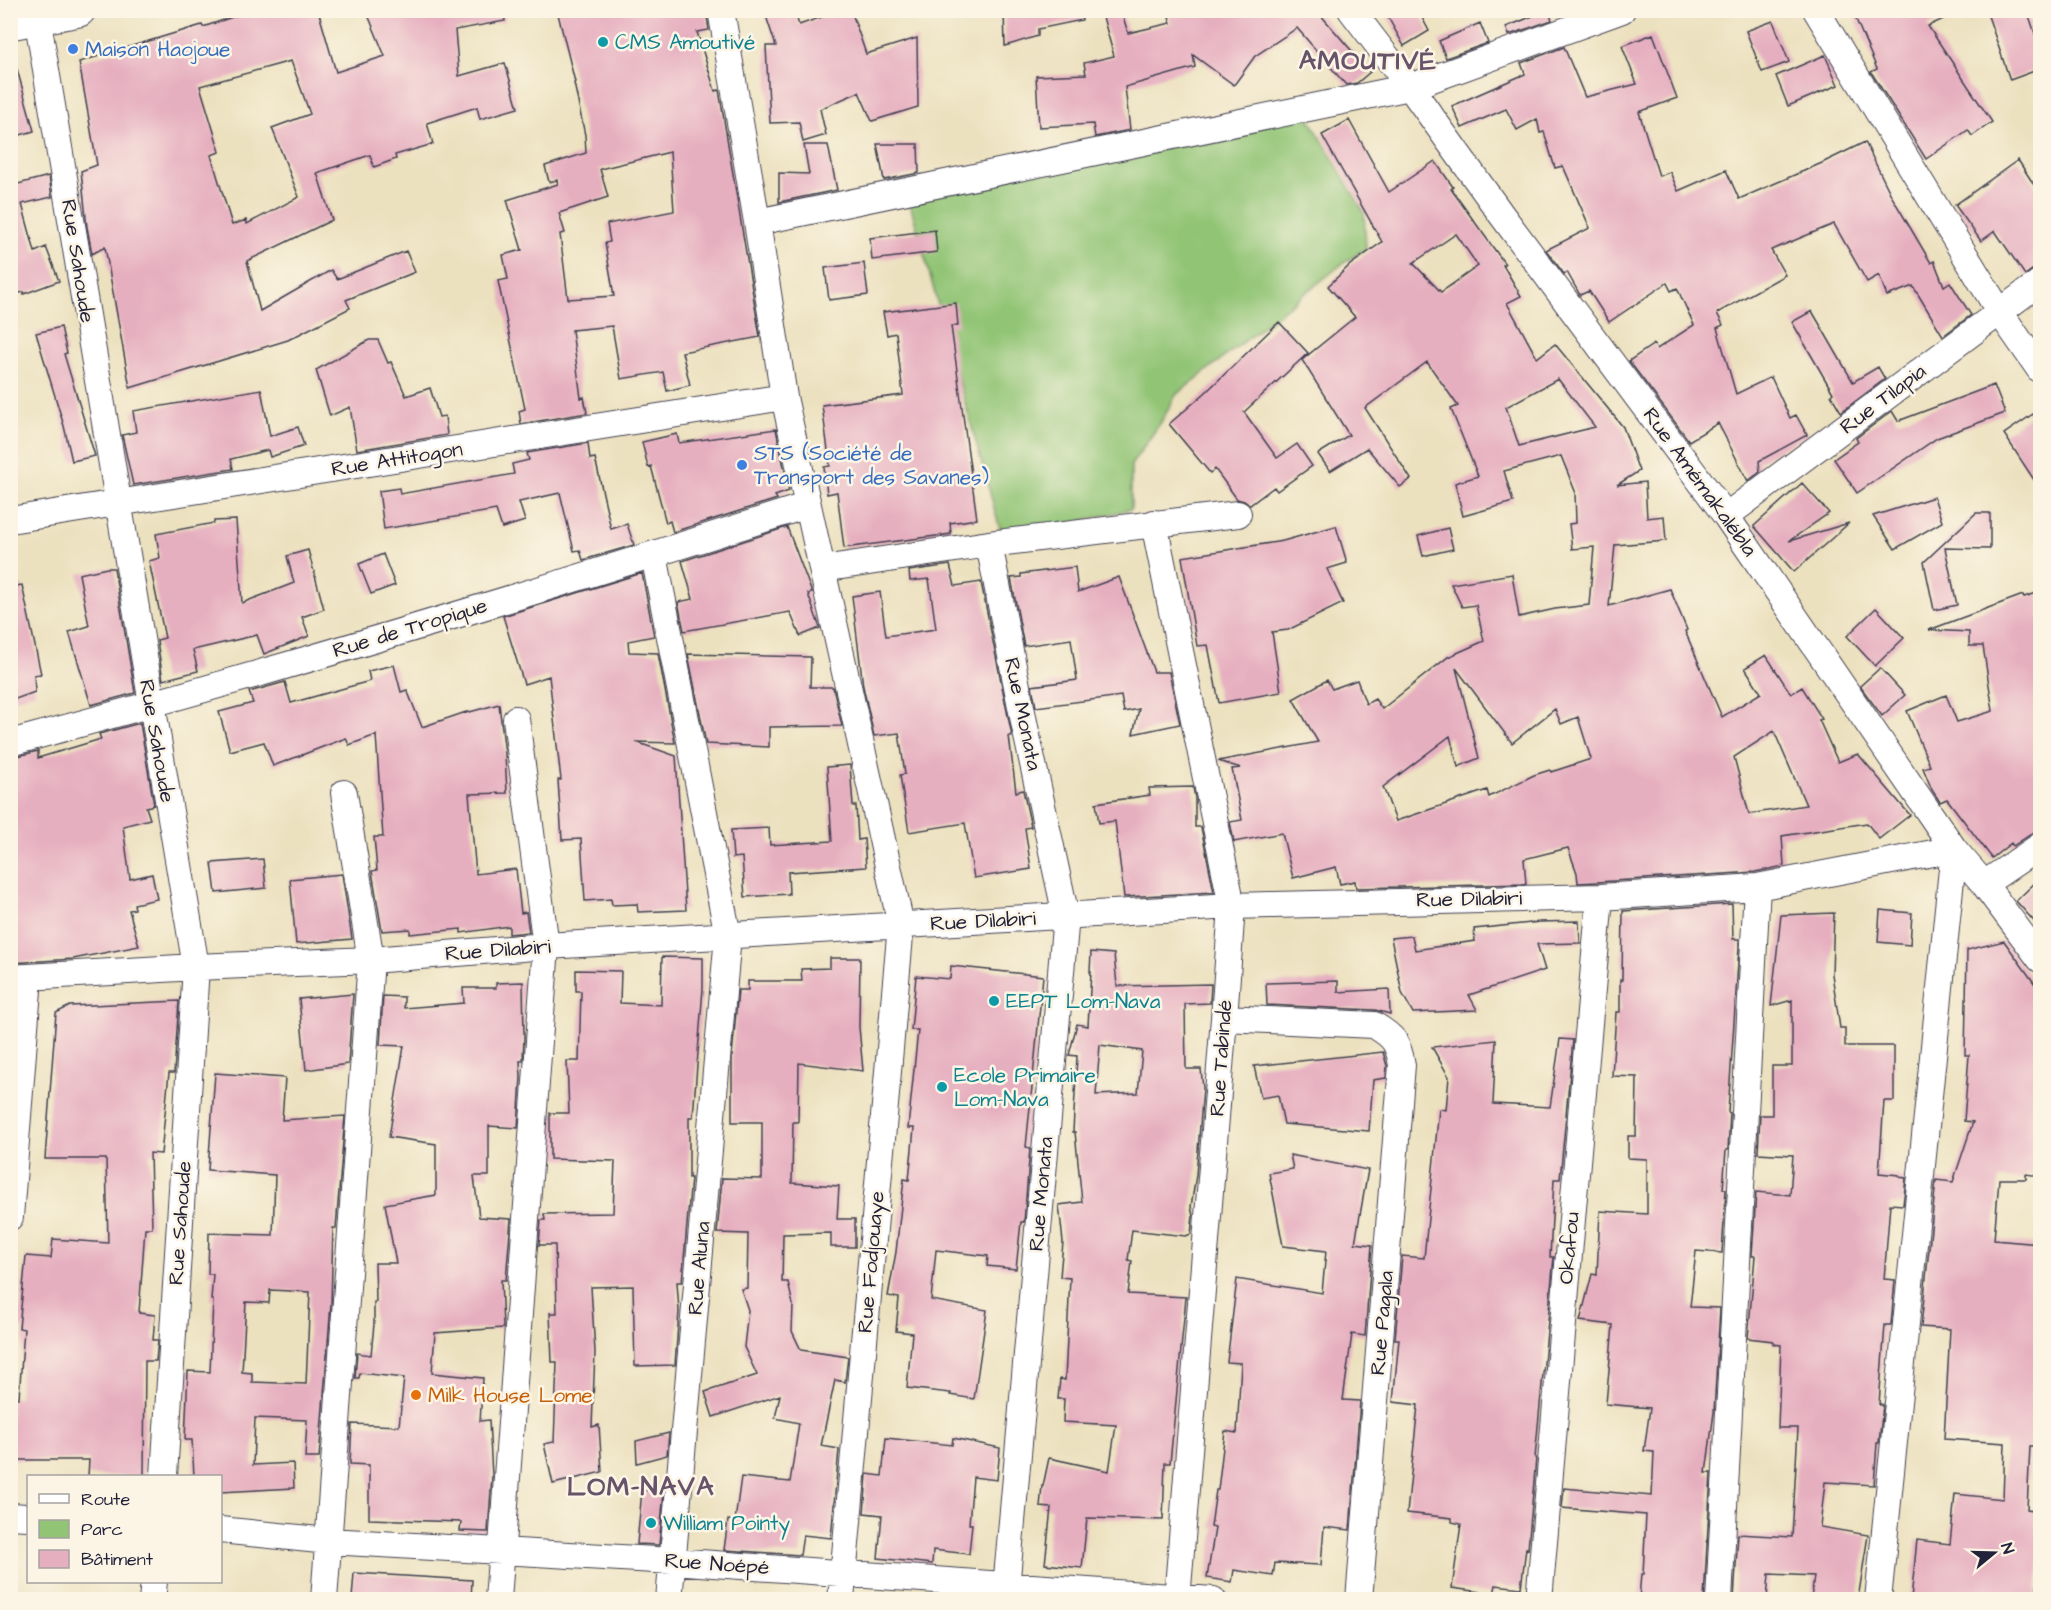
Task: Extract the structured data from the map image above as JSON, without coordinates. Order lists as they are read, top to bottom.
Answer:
{
  "streets": {
    "street": [
      "Rue Sahoude",
      "Rue Tilapia",
      "Rue Attitogon",
      "Rue Amémakalébla",
      "Rue de Tropique",
      "Rue Monata",
      "Rue Dilabiri",
      "Rue Tabindé",
      "Okafou",
      "Rue Fodjouaye",
      "Rue Aluna",
      "Rue Pagala",
      "Rue Noépé"
    ]
  },
  "crossings": [
    ["Rue Sahoude", "Rue Attitogon"],
    ["Rue Sahoude", "Rue de Tropique"],
    ["Rue Sahoude", "Rue Dilabiri"],
    ["Rue Tilapia", "Rue Amémakalébla"],
    ["Rue Attitogon", "Rue Fodjouaye"],
    ["Rue Amémakalébla", "Rue Dilabiri"],
    ["Rue de Tropique", "Rue Fodjouaye"],
    ["Rue de Tropique", "Rue Aluna"],
    ["Rue Monata", "Rue Dilabiri"],
    ["Rue Monata", "Rue Noépé"],
    ["Rue Dilabiri", "Rue Tabindé"],
    ["Rue Dilabiri", "Okafou"],
    ["Rue Dilabiri", "Rue Fodjouaye"],
    ["Rue Dilabiri", "Rue Aluna"],
    ["Rue Tabindé", "Rue Pagala"],
    ["Rue Tabindé", "Rue Noépé"],
    ["Rue Fodjouaye", "Rue Noépé"],
    ["Rue Aluna", "Rue Noépé"]
  ],
  "districts": ["AMOUTIVÉ", "LOM-NAVA"],
  "places": [
    "CMS Amoutivé",
    "Maison Haojoue",
    "STS (Société de Transport des Savanes)",
    "EEPT Lom-Nava",
    "Ecole Primaire Lom-Nava",
    "Milk House Lome",
    "William Pointy"
  ],
  "legend": ["Route", "Parc", "Bâtiment"],
  "north": "right"
}
